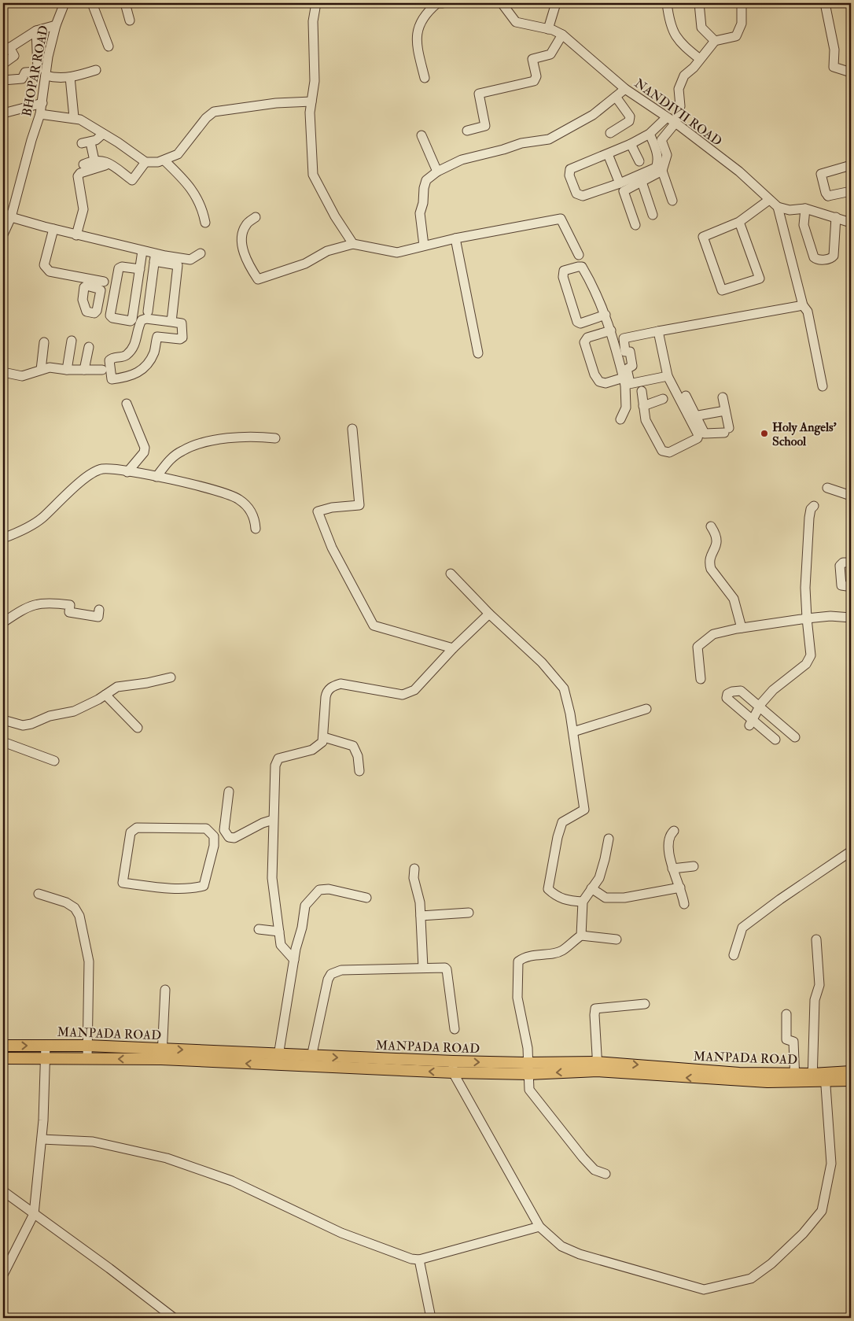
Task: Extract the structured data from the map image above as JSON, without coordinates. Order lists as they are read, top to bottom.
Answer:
{
  "streets": {
    "main road": ["MANPADA ROAD"],
    "street": ["BHOPAR ROAD", "NANDIVII ROAD"]
  },
  "places": ["Holy Angels' School"]
}
